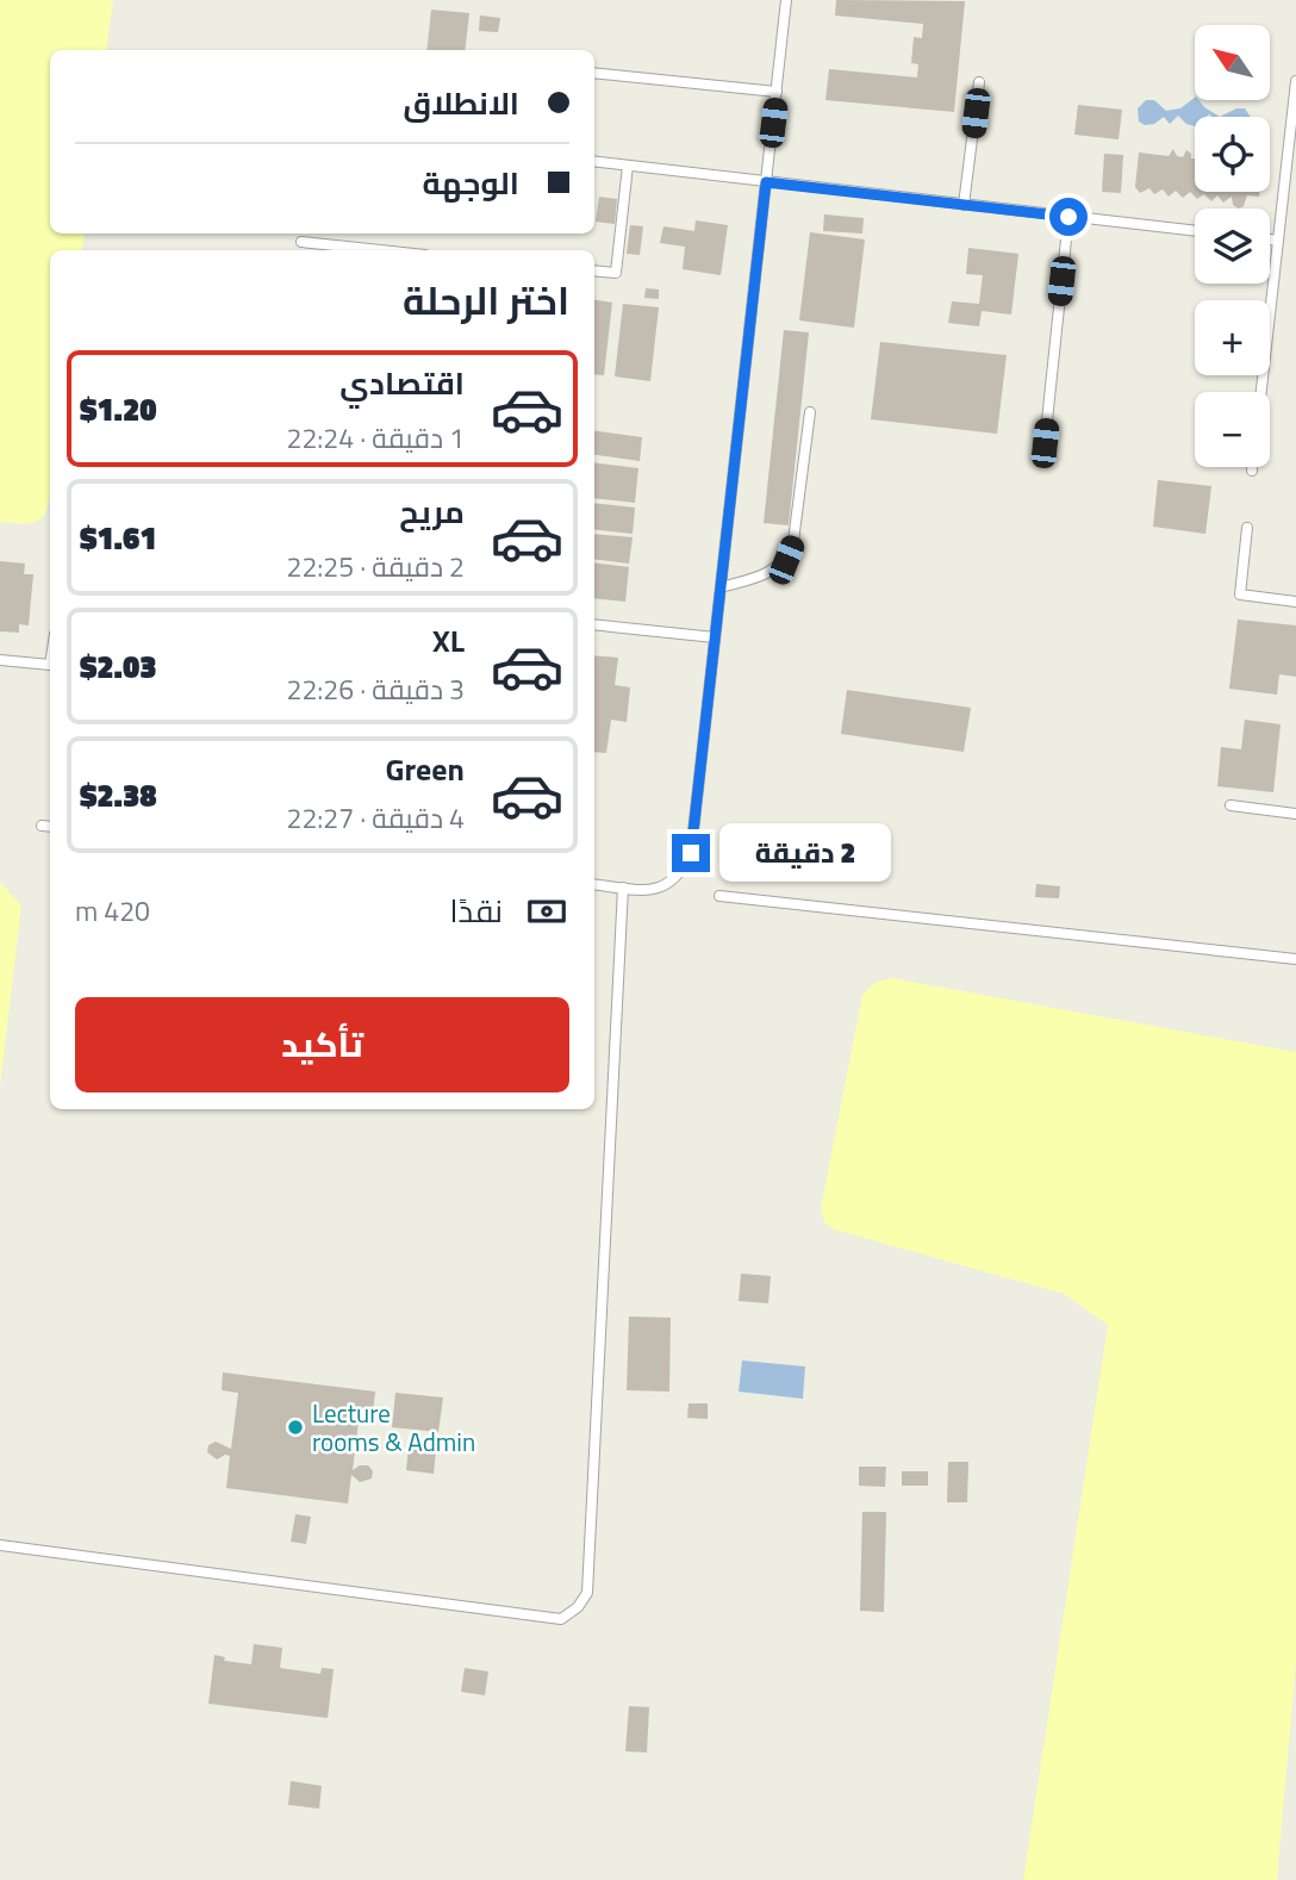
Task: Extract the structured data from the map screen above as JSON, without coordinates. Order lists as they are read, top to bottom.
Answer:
{
  "places": ["Lecture rooms & Admin"],
  "north": "top left",
  "page": {
    "map_buttons": ["+", "−"],
    "banner": ["الانطلاق", "الوجهة"],
    "heading": "اختر الرحلة",
    "list": [
      {
        "name": "اقتصادي",
        "note": "1 دقيقة · 22:24",
        "value": "$1.20"
      },
      {
        "name": "مريح",
        "note": "2 دقيقة · 22:25",
        "value": "$1.61"
      },
      {
        "name": "XL",
        "note": "3 دقيقة · 22:26",
        "value": "$2.03"
      },
      {
        "name": "Green",
        "note": "4 دقيقة · 22:27",
        "value": "$2.38"
      }
    ],
    "bubble": "2 دقيقة",
    "pay": ["نقدًا", "420 m"],
    "buttons": "تأكيد"
  }
}
